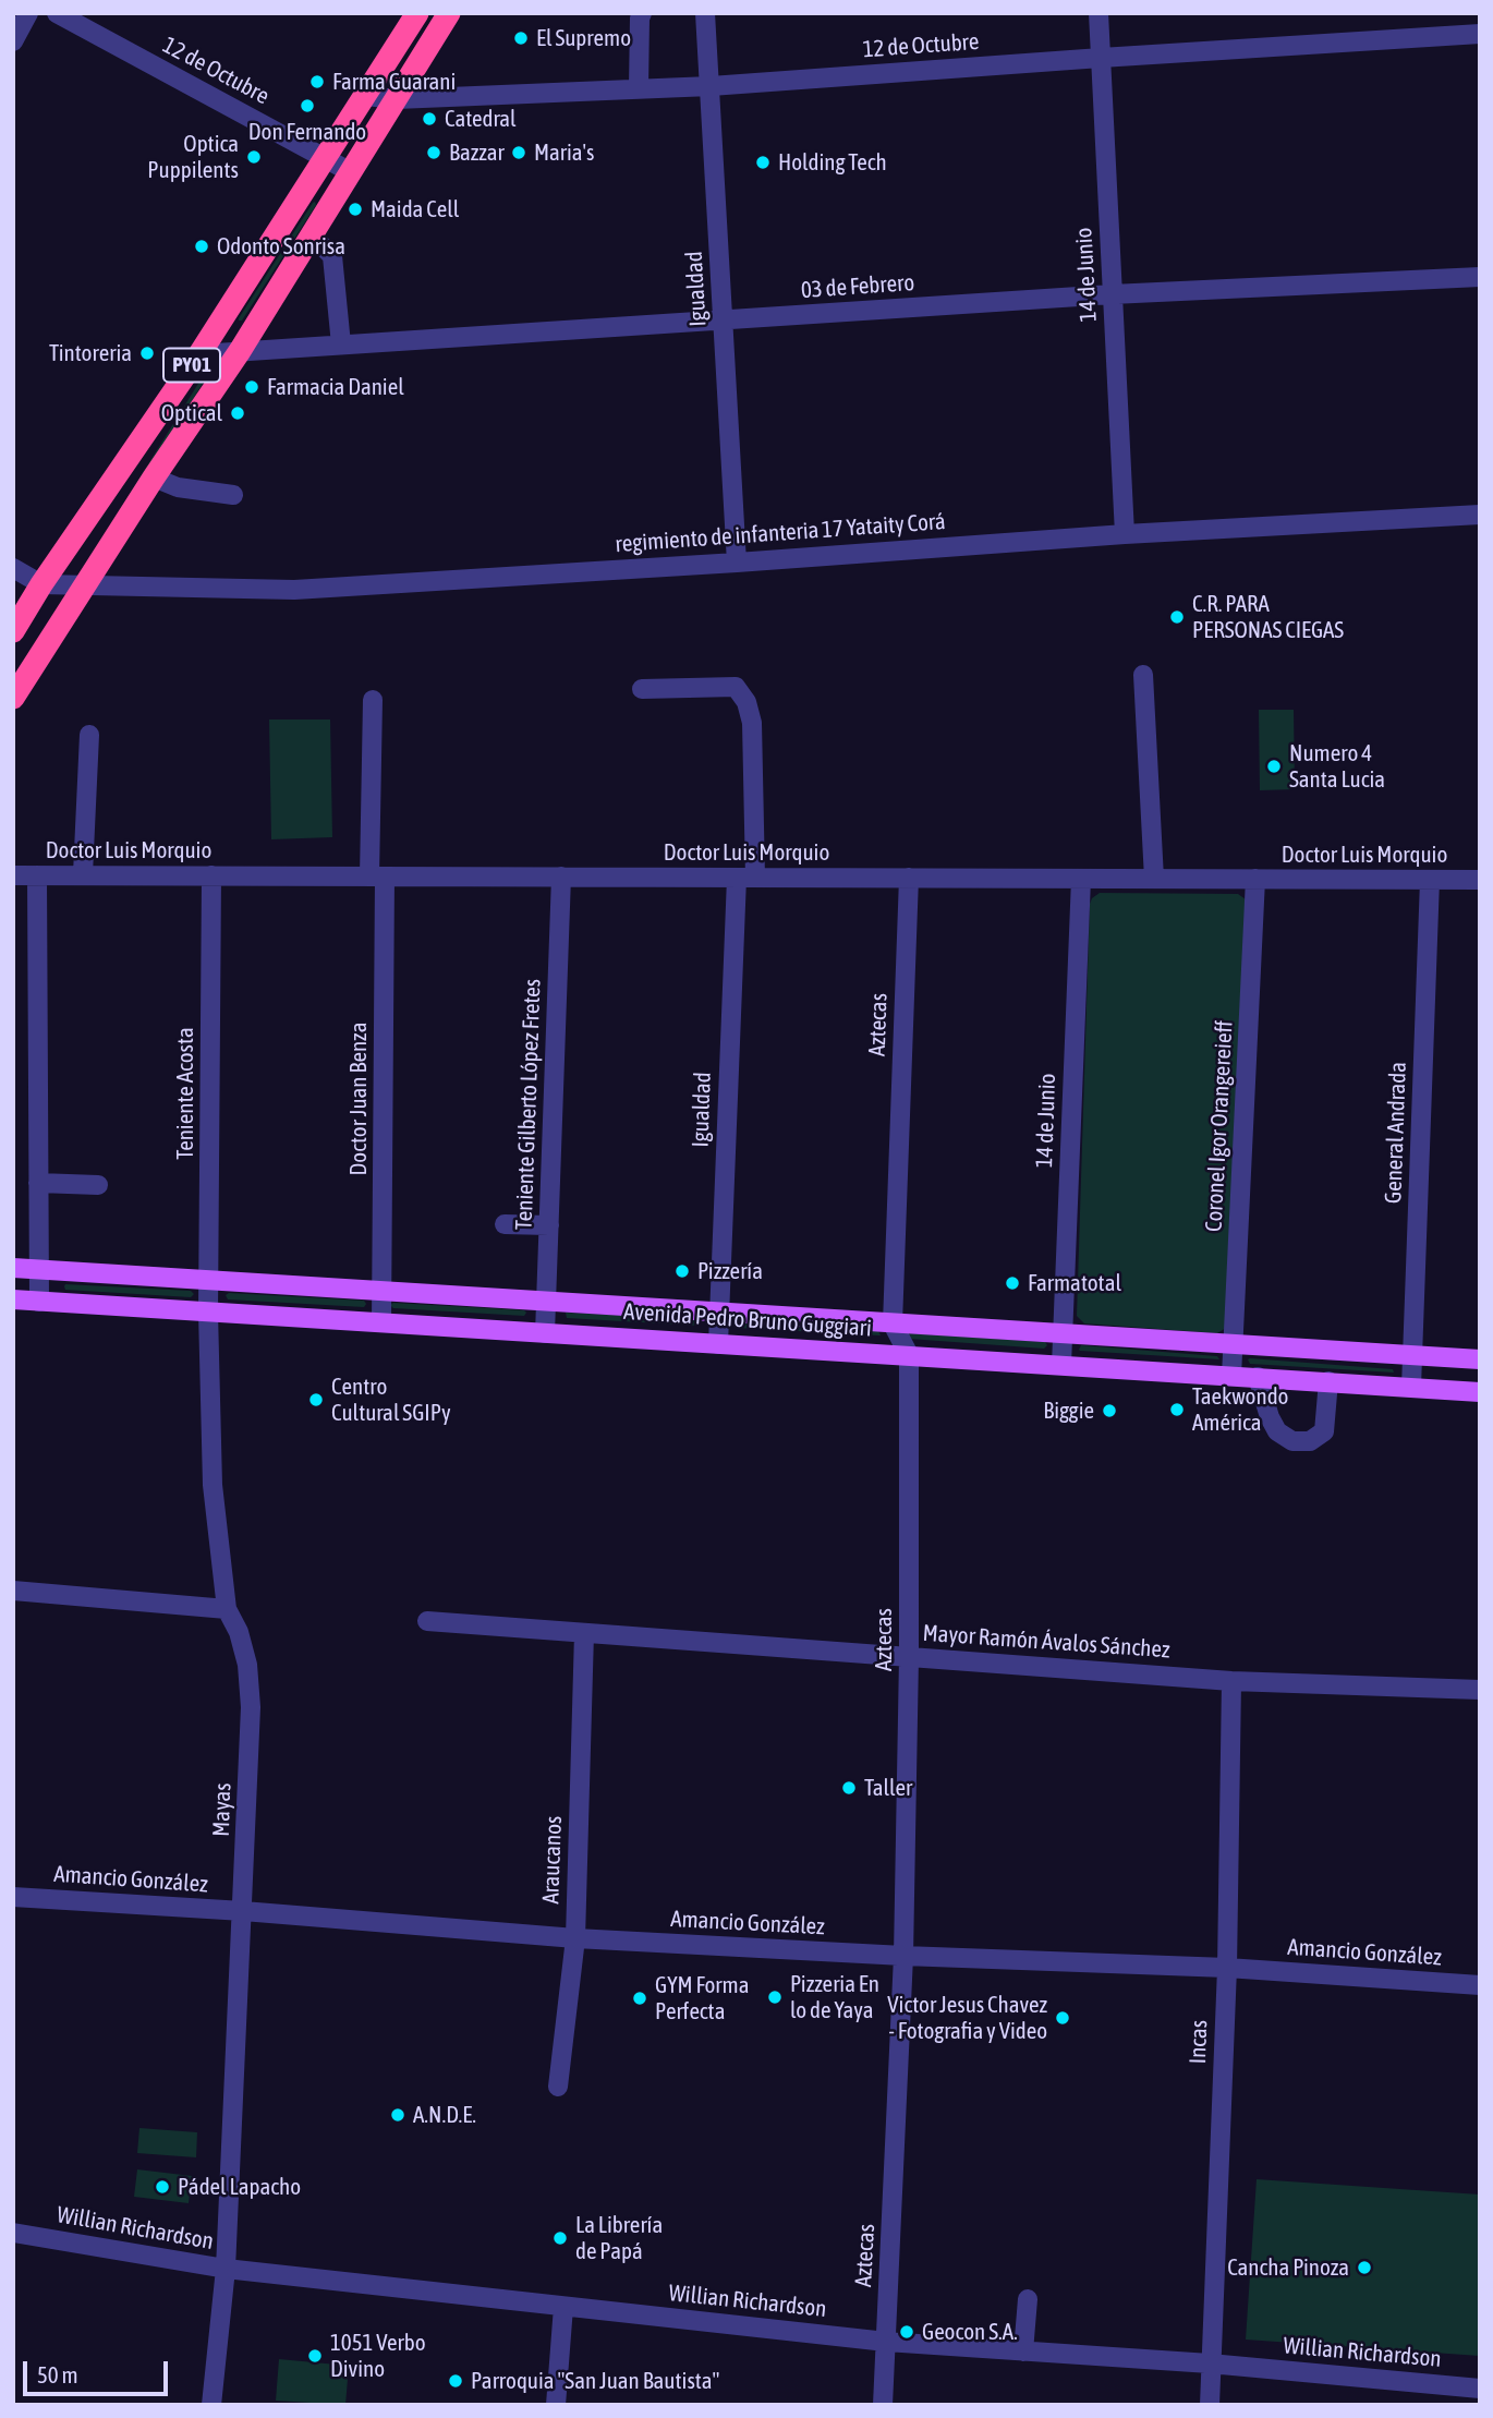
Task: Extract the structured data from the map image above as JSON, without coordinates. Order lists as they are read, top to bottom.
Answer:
{
  "streets": {
    "highway": ["PY01"],
    "main road": ["Avenida Pedro Bruno Guggiari"],
    "street": [
      "12 de Octubre",
      "14 de Junio",
      "03 de Febrero",
      "Igualdad",
      "regimiento de infanteria 17 Yataity Corá",
      "Doctor Luis Morquio",
      "Aztecas",
      "Teniente Acosta",
      "Doctor Juan Benza",
      "Teniente Gilberto López Fretes",
      "Coronel Igor Orangereieff",
      "General Andrada",
      "Mayor Ramón Ávalos Sánchez",
      "Mayas",
      "Araucanos",
      "Amancio González",
      "Incas",
      "Willian Richardson"
    ]
  },
  "crossings": [
    ["12 de Octubre", "14 de Junio"],
    ["12 de Octubre", "Igualdad"],
    ["12 de Octubre", "PY01"],
    ["14 de Junio", "03 de Febrero"],
    ["14 de Junio", "regimiento de infanteria 17 Yataity Corá"],
    ["14 de Junio", "Doctor Luis Morquio"],
    ["14 de Junio", "Avenida Pedro Bruno Guggiari"],
    ["03 de Febrero", "Igualdad"],
    ["03 de Febrero", "PY01"],
    ["Igualdad", "regimiento de infanteria 17 Yataity Corá"],
    ["Igualdad", "Doctor Luis Morquio"],
    ["Igualdad", "Avenida Pedro Bruno Guggiari"],
    ["PY01", "regimiento de infanteria 17 Yataity Corá"],
    ["Doctor Luis Morquio", "Aztecas"],
    ["Doctor Luis Morquio", "Teniente Acosta"],
    ["Doctor Luis Morquio", "Doctor Juan Benza"],
    ["Doctor Luis Morquio", "Teniente Gilberto López Fretes"],
    ["Doctor Luis Morquio", "Coronel Igor Orangereieff"],
    ["Doctor Luis Morquio", "General Andrada"],
    ["Aztecas", "Avenida Pedro Bruno Guggiari"],
    ["Aztecas", "Mayor Ramón Ávalos Sánchez"],
    ["Aztecas", "Amancio González"],
    ["Aztecas", "Willian Richardson"],
    ["Teniente Acosta", "Avenida Pedro Bruno Guggiari"],
    ["Teniente Acosta", "Mayas"],
    ["Doctor Juan Benza", "Avenida Pedro Bruno Guggiari"],
    ["Teniente Gilberto López Fretes", "Avenida Pedro Bruno Guggiari"],
    ["Coronel Igor Orangereieff", "Avenida Pedro Bruno Guggiari"],
    ["General Andrada", "Avenida Pedro Bruno Guggiari"],
    ["Avenida Pedro Bruno Guggiari", "Mayas"],
    ["Mayor Ramón Ávalos Sánchez", "Araucanos"],
    ["Mayor Ramón Ávalos Sánchez", "Incas"],
    ["Mayas", "Amancio González"],
    ["Mayas", "Willian Richardson"],
    ["Araucanos", "Amancio González"],
    ["Amancio González", "Incas"],
    ["Incas", "Willian Richardson"]
  ],
  "places": [
    "El Supremo",
    "Farma Guarani",
    "Don Fernando",
    "Catedral",
    "Bazzar",
    "Maria's",
    "Optica Puppilents",
    "Holding Tech",
    "Maida Cell",
    "Odonto Sonrisa",
    "Tintoreria",
    "Farmacia Daniel",
    "Optical",
    "C.R. PARA PERSONAS CIEGAS",
    "Numero 4 Santa Lucia",
    "Pizzería",
    "Farmatotal",
    "Centro Cultural SGIPy",
    "Taekwondo América",
    "Biggie",
    "Taller",
    "Pizzeria En lo de Yaya",
    "GYM Forma Perfecta",
    "Victor Jesus Chavez - Fotografia y Video",
    "A.N.D.E.",
    "Pádel Lapacho",
    "La Librería de Papá",
    "Cancha Pinoza",
    "Geocon S.A.",
    "1051 Verbo Divino",
    "Parroquia \"San Juan Bautista\""
  ],
  "scale_bar": "50 m"
}
